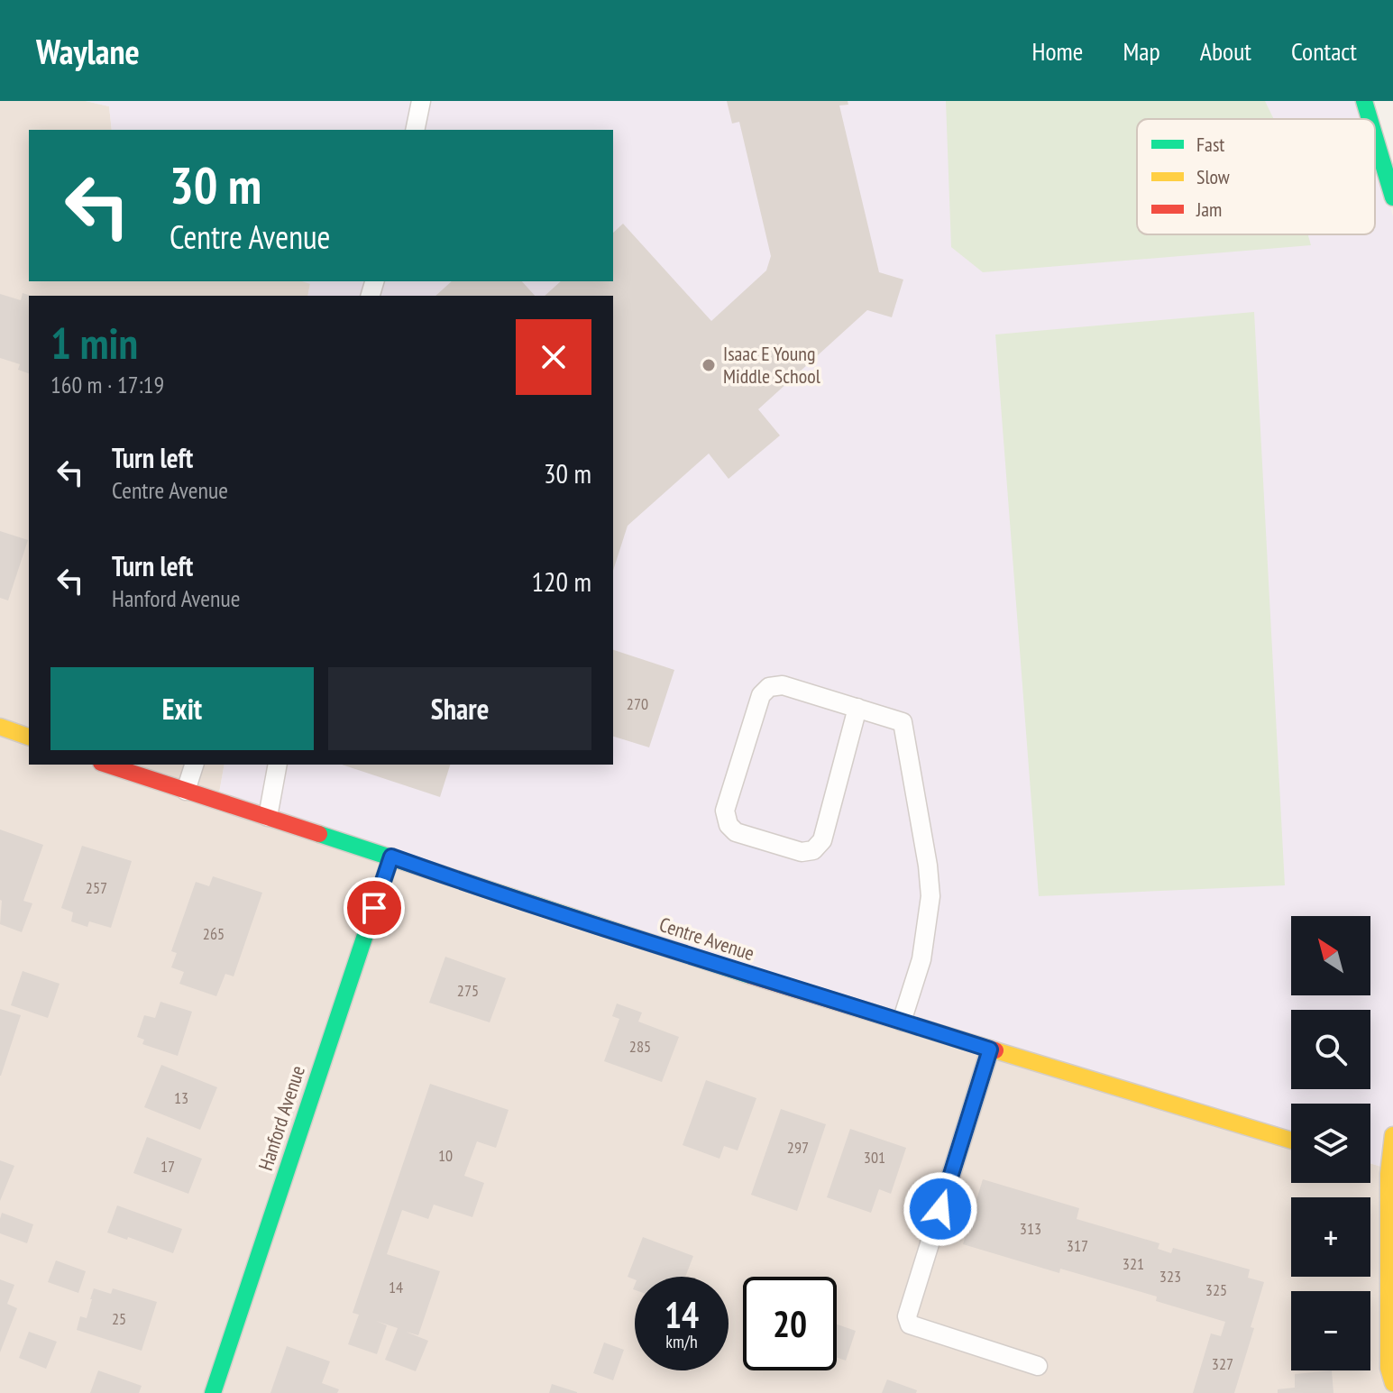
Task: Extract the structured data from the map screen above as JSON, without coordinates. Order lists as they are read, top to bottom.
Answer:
{
  "streets": {
    "street": ["Centre Avenue", "Hanford Avenue"]
  },
  "crossings": [
    ["Centre Avenue", "Hanford Avenue"]
  ],
  "places": ["Isaac E Young Middle School"],
  "house_numbers": [
    "270",
    "257",
    "265",
    "275",
    "285",
    "13",
    "297",
    "10",
    "301",
    "17",
    "313",
    "317",
    "321",
    "323",
    "14",
    "325",
    "25",
    "327"
  ],
  "legend": ["Fast", "Slow", "Jam"],
  "north": "top left",
  "page": {
    "header": "Waylane",
    "nav": [
      "Home",
      "Map",
      "About",
      "Contact"
    ],
    "turn": ["30 m", "Centre Avenue"],
    "heading": ["1 min", "160 m · 17:19"],
    "list": [
      {
        "name": "Turn left",
        "note": "Centre Avenue",
        "value": "30 m"
      },
      {
        "name": "Turn left",
        "note": "Hanford Avenue",
        "value": "120 m"
      }
    ],
    "buttons": ["Exit", "Share"],
    "map_buttons": ["+", "−"],
    "speed": "14 km/h",
    "limit": "20"
  }
}
